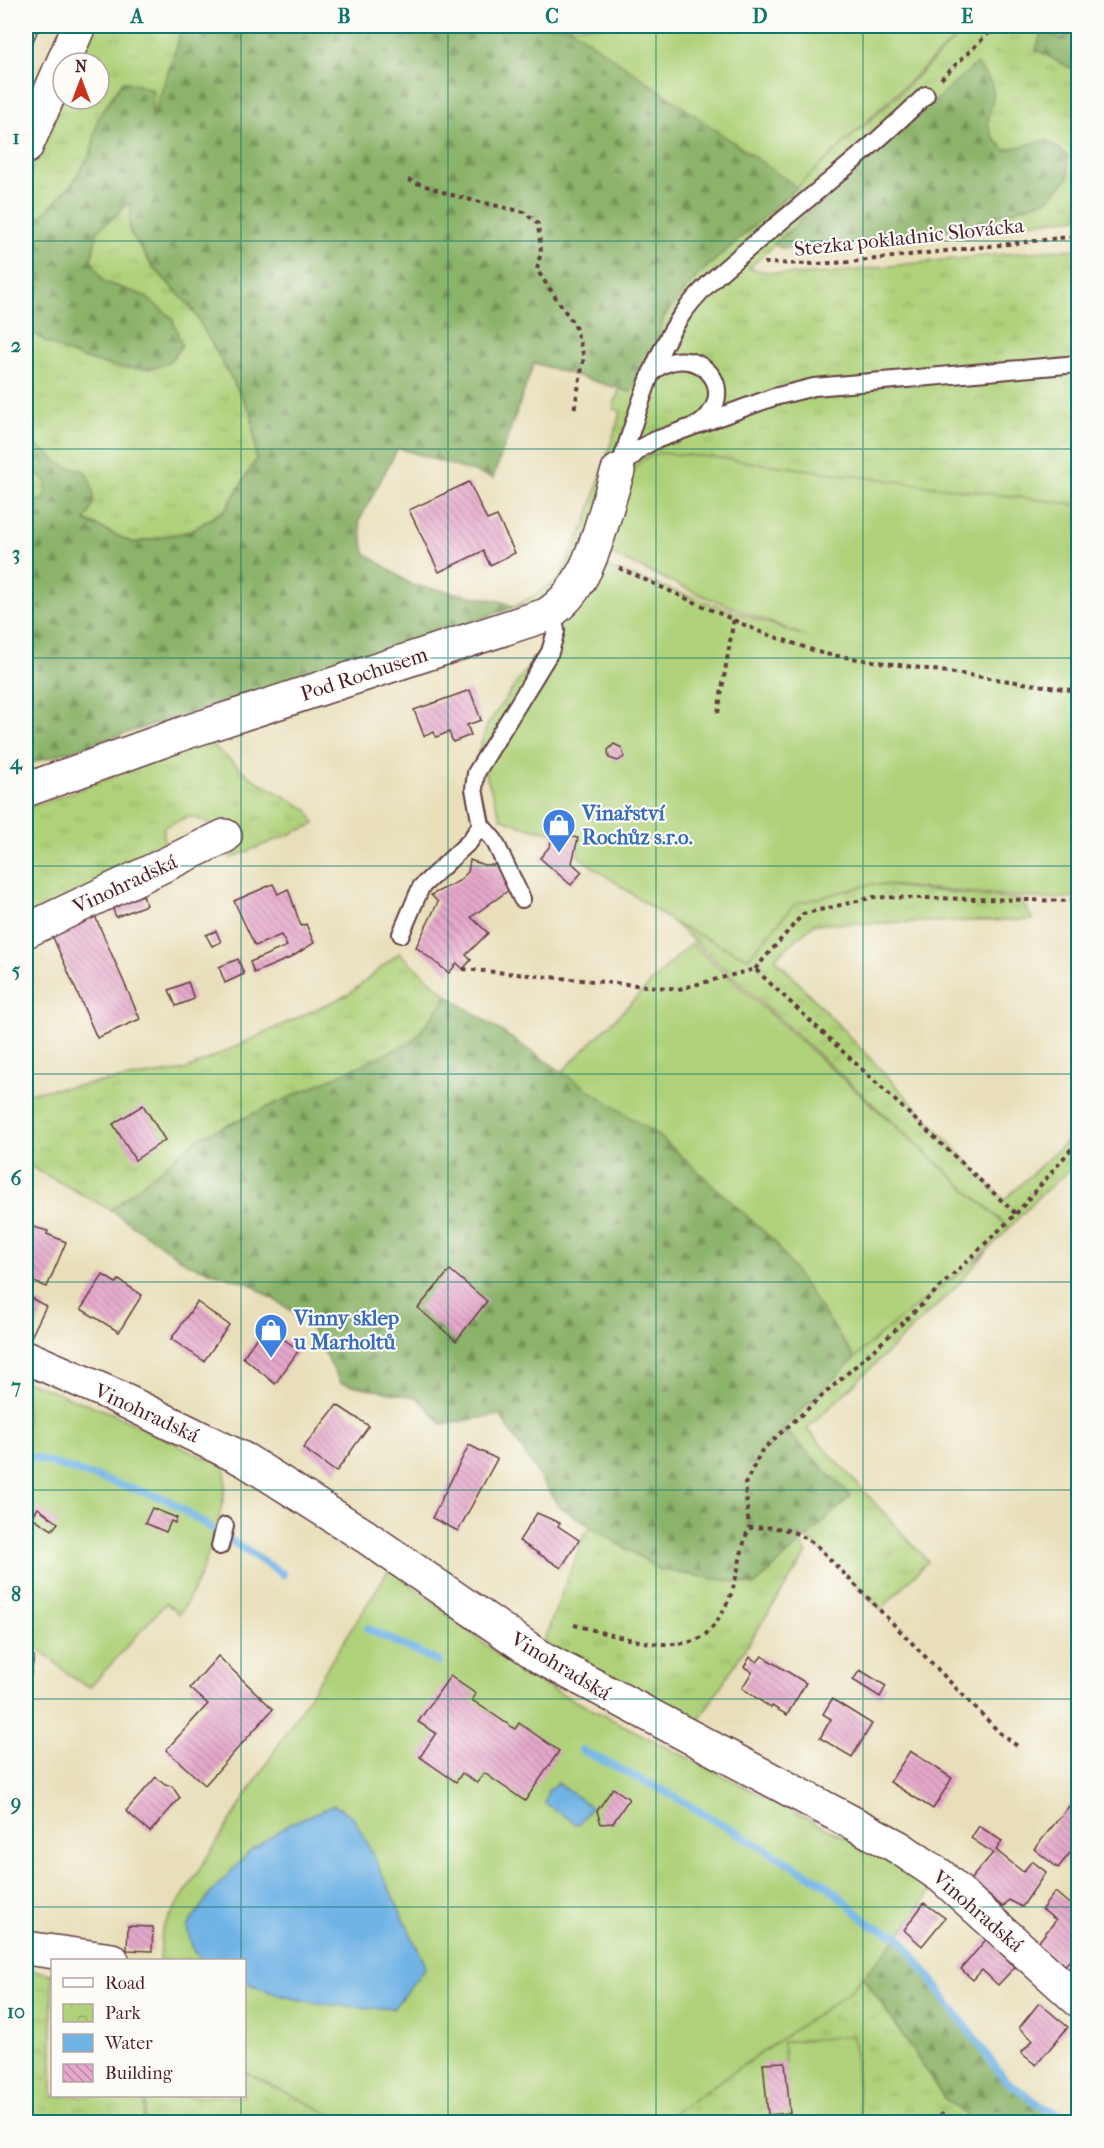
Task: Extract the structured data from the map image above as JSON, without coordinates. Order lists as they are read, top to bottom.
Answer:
{
  "streets": {
    "street": ["Pod Rochusem", "Vinohradská"],
    "path": ["Stezka pokladnic Slovácka"]
  },
  "places": {
    "shop": ["Vinařství Rochůz s.r.o.", "Vinny sklep u Marholtů"]
  },
  "legend": [
    "Road",
    "Park",
    "Water",
    "Building"
  ],
  "north": "top",
  "grid": {
    "columns": [
      "A",
      "B",
      "C",
      "D",
      "E"
    ],
    "rows": [
      "1",
      "2",
      "3",
      "4",
      "5",
      "6",
      "7",
      "8",
      "9",
      "10"
    ]
  }
}
